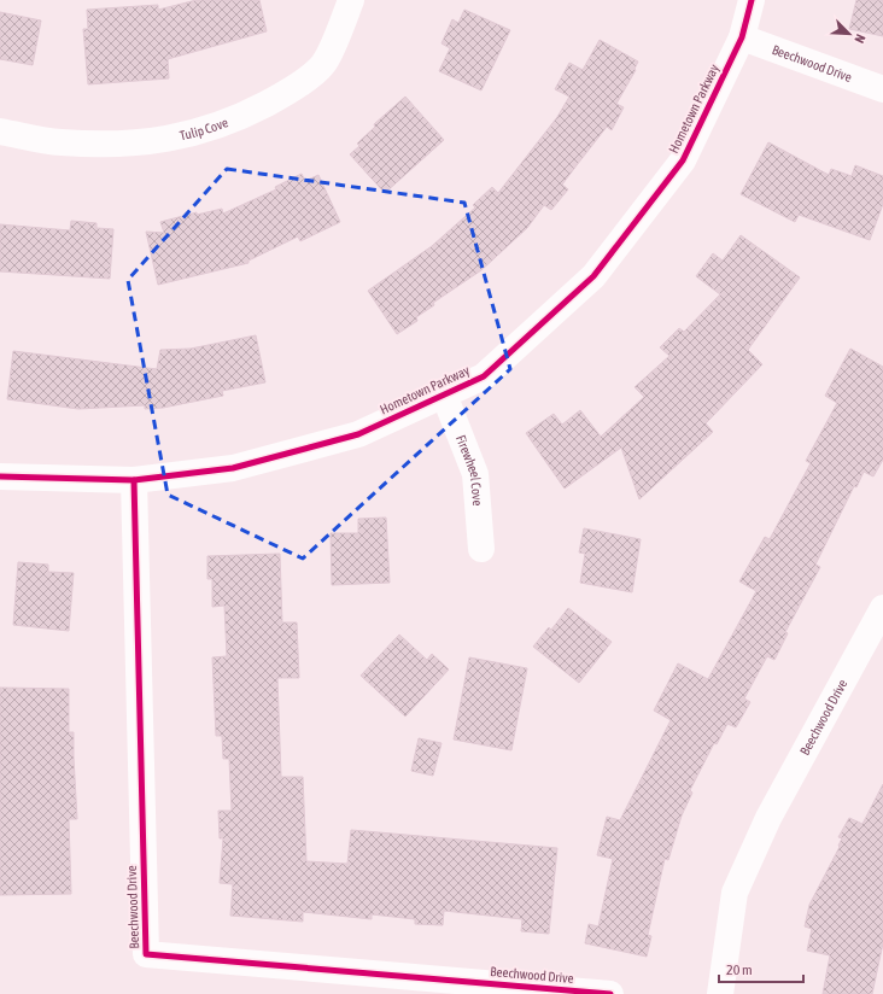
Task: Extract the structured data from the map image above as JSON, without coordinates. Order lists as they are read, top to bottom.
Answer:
{
  "streets": {
    "street": [
      "Beechwood Drive",
      "Hometown Parkway",
      "Tulip Cove",
      "Firewheel Cove"
    ]
  },
  "crossings": [
    ["Beechwood Drive", "Hometown Parkway"],
    ["Hometown Parkway", "Firewheel Cove"]
  ],
  "scale_bar": "20 m",
  "north": "bottom right"
}
